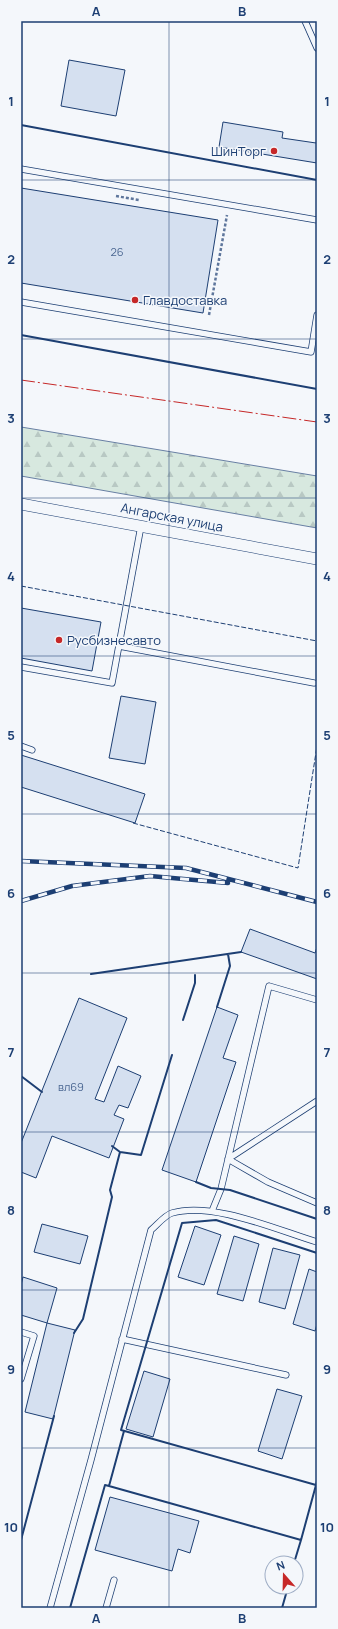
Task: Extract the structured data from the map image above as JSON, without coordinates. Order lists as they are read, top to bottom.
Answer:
{
  "streets": {
    "street": ["Ангарская улица"]
  },
  "places": ["ШинТорг", "Главдоставка", "Русбизнесавто"],
  "house_numbers": ["26", "вл69"],
  "north": "top",
  "grid": {
    "columns": ["A", "B"],
    "rows": [
      "1",
      "2",
      "3",
      "4",
      "5",
      "6",
      "7",
      "8",
      "9",
      "10"
    ]
  }
}
